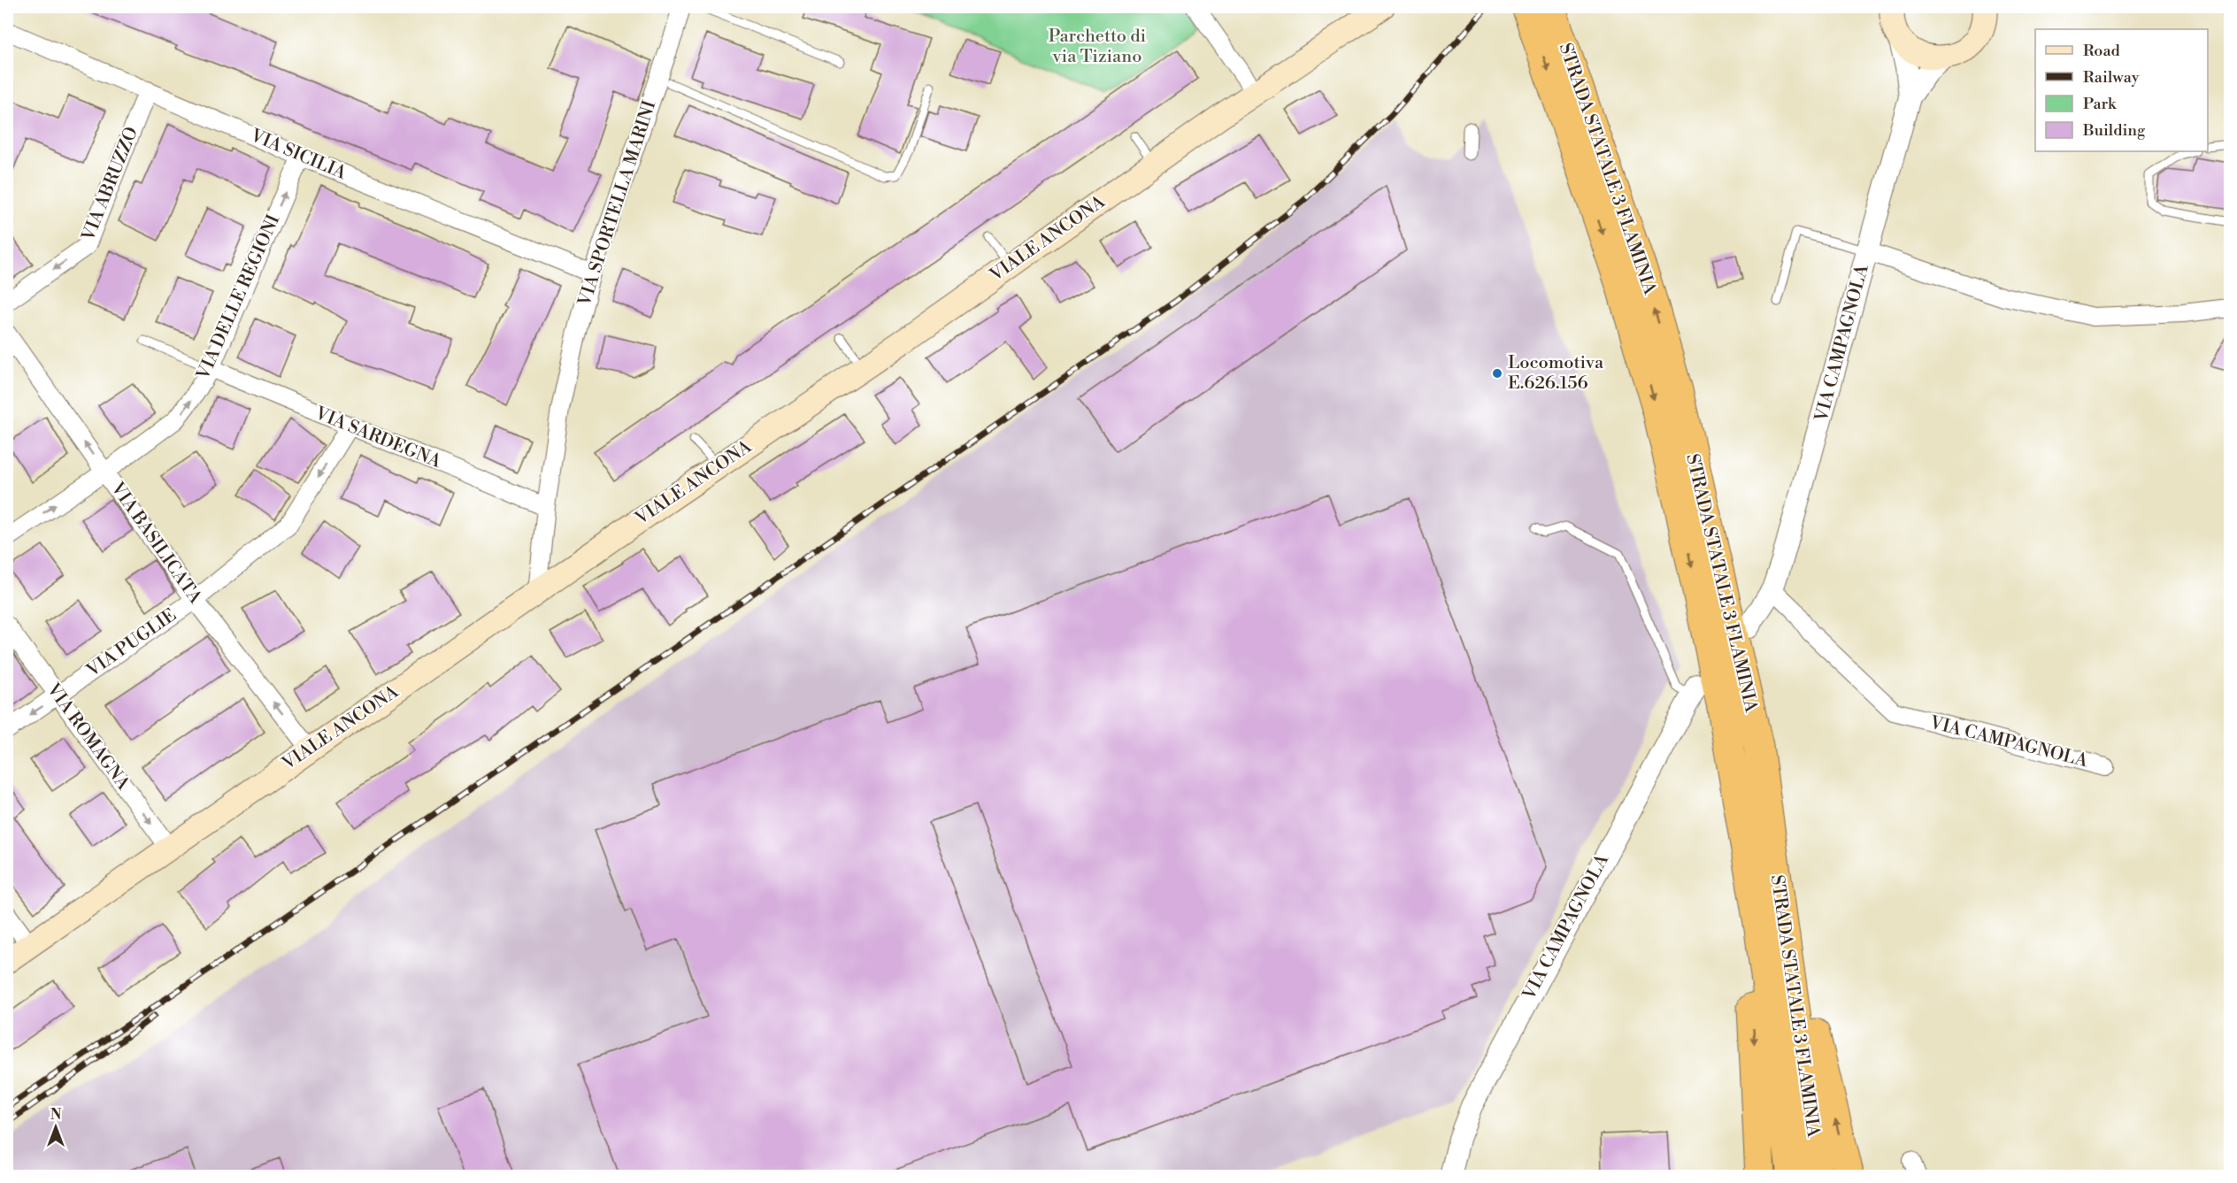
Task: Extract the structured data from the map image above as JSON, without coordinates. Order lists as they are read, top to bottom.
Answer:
{
  "streets": {
    "highway": ["STRADA STATALE 3 FLAMINIA"],
    "main road": ["VIALE ANCONA", "VIA CAMPAGNOLA"],
    "street": [
      "VIA SICILIA",
      "VIA ABRUZZO",
      "VIA SPORTELLA MARINI",
      "VIA DELLE REGIONI",
      "VIA SARDEGNA",
      "VIA BASILICATA",
      "VIA PUGLIE",
      "VIA ROMAGNA"
    ]
  },
  "crossings": [
    ["VIA SICILIA", "VIA ABRUZZO"],
    ["VIA SICILIA", "VIA SPORTELLA MARINI"],
    ["VIA SICILIA", "VIA DELLE REGIONI"],
    ["VIA SPORTELLA MARINI", "VIALE ANCONA"],
    ["VIA SPORTELLA MARINI", "VIA SARDEGNA"],
    ["VIALE ANCONA", "VIA BASILICATA"],
    ["VIALE ANCONA", "VIA ROMAGNA"],
    ["VIA DELLE REGIONI", "VIA SARDEGNA"],
    ["VIA DELLE REGIONI", "VIA BASILICATA"],
    ["VIA SARDEGNA", "VIA PUGLIE"],
    ["VIA BASILICATA", "VIA PUGLIE"],
    ["VIA PUGLIE", "VIA ROMAGNA"]
  ],
  "one_way": [
    "VIA ABRUZZO",
    "VIA DELLE REGIONI",
    "VIA BASILICATA",
    "VIA PUGLIE",
    "VIA ROMAGNA"
  ],
  "parks": ["Parchetto di via Tiziano"],
  "places": ["Locomotiva E.626.156"],
  "legend": [
    "Road",
    "Railway",
    "Park",
    "Building"
  ],
  "north": "top"
}
